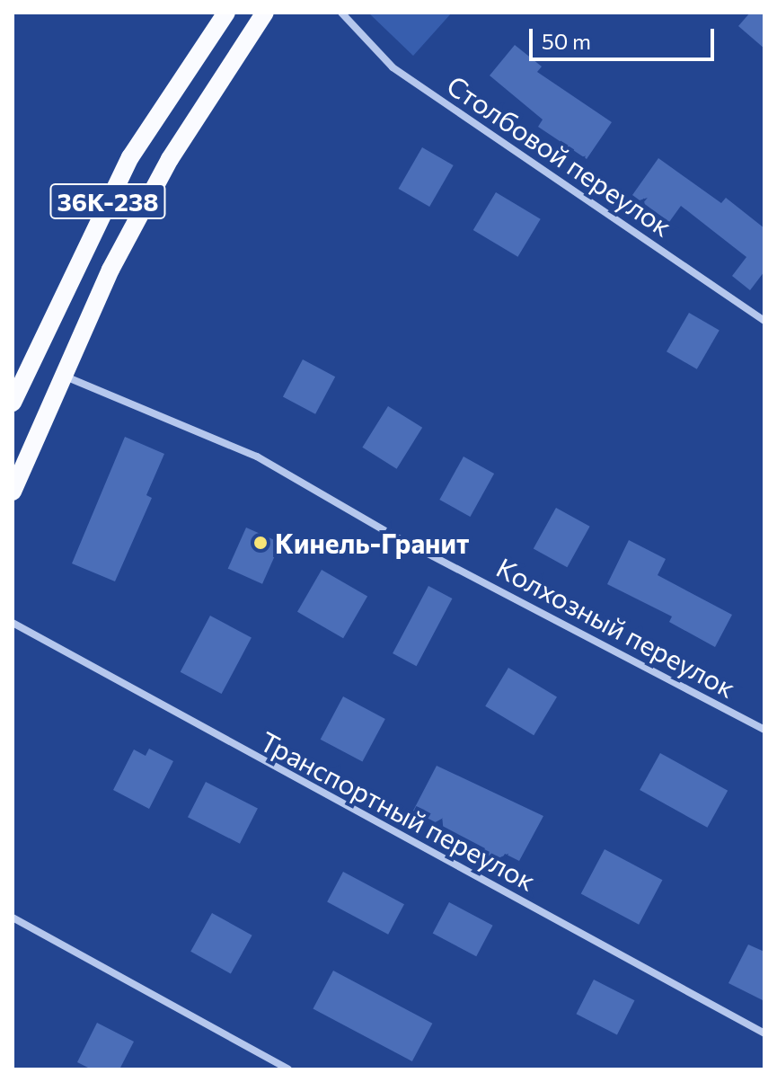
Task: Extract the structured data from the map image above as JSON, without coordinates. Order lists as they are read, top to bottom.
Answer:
{
  "streets": {
    "main road": ["36К-238"],
    "street": ["Столбовой переулок", "Колхозный переулок", "Транспортный переулок"]
  },
  "places": ["Кинель-Гранит"],
  "scale_bar": "50 m"
}
